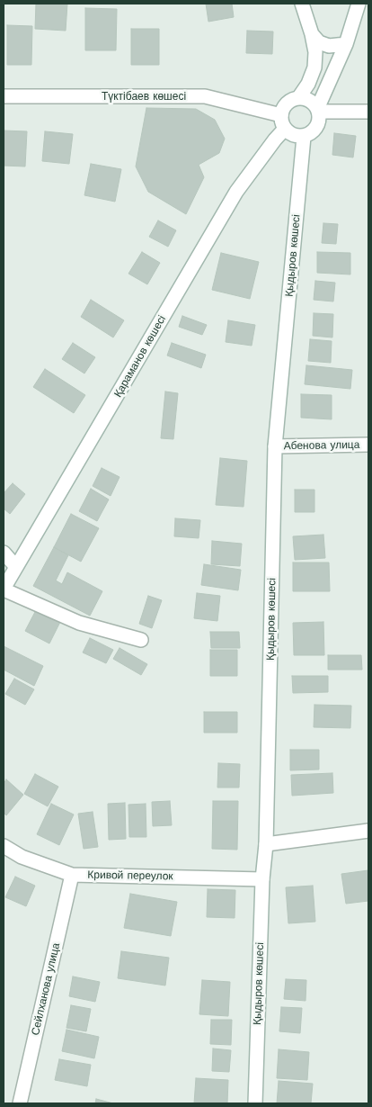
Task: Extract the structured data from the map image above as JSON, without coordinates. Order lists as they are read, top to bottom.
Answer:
{
  "streets": {
    "street": [
      "Түктібаев көшесі",
      "Қыдыров көшесі",
      "Қараманов көшесі",
      "Абенова улица",
      "Кривой переулок",
      "Сейлханова улица"
    ]
  },
  "crossings": [
    ["Түктібаев көшесі", "Қыдыров көшесі"],
    ["Түктібаев көшесі", "Қараманов көшесі"],
    ["Қыдыров көшесі", "Қараманов көшесі"],
    ["Қыдыров көшесі", "Абенова улица"],
    ["Қыдыров көшесі", "Кривой переулок"],
    ["Кривой переулок", "Сейлханова улица"]
  ]
}
